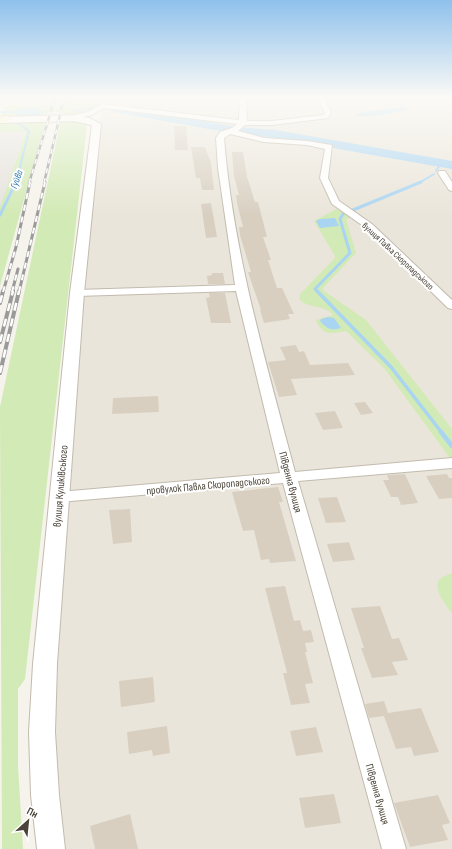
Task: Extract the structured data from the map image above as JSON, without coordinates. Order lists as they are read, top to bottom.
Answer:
{
  "streets": {
    "street": [
      "вулиця Павла Скоропадського",
      "Південна вулиця",
      "провулок Павла Скоропадського",
      "вулиця Куликівського"
    ]
  },
  "crossings": [
    ["Південна вулиця", "провулок Павла Скоропадського"],
    ["провулок Павла Скоропадського", "вулиця Куликівського"]
  ],
  "water": ["Гуйва"],
  "north": "top right"
}
